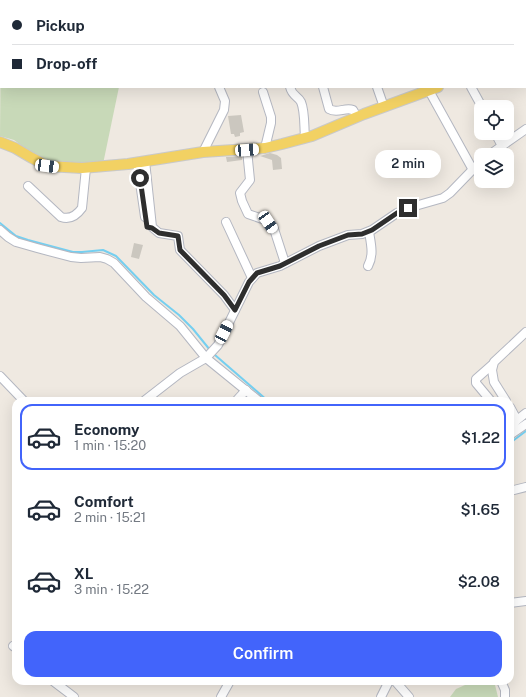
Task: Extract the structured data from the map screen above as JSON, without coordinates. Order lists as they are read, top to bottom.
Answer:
{
  "page": {
    "banner": ["Pickup", "Drop-off"],
    "bubble": "2 min",
    "list": [
      {
        "name": "Economy",
        "note": "1 min · 15:20",
        "value": "$1.22"
      },
      {
        "name": "Comfort",
        "note": "2 min · 15:21",
        "value": "$1.65"
      },
      {
        "name": "XL",
        "note": "3 min · 15:22",
        "value": "$2.08"
      }
    ],
    "buttons": "Confirm"
  }
}
